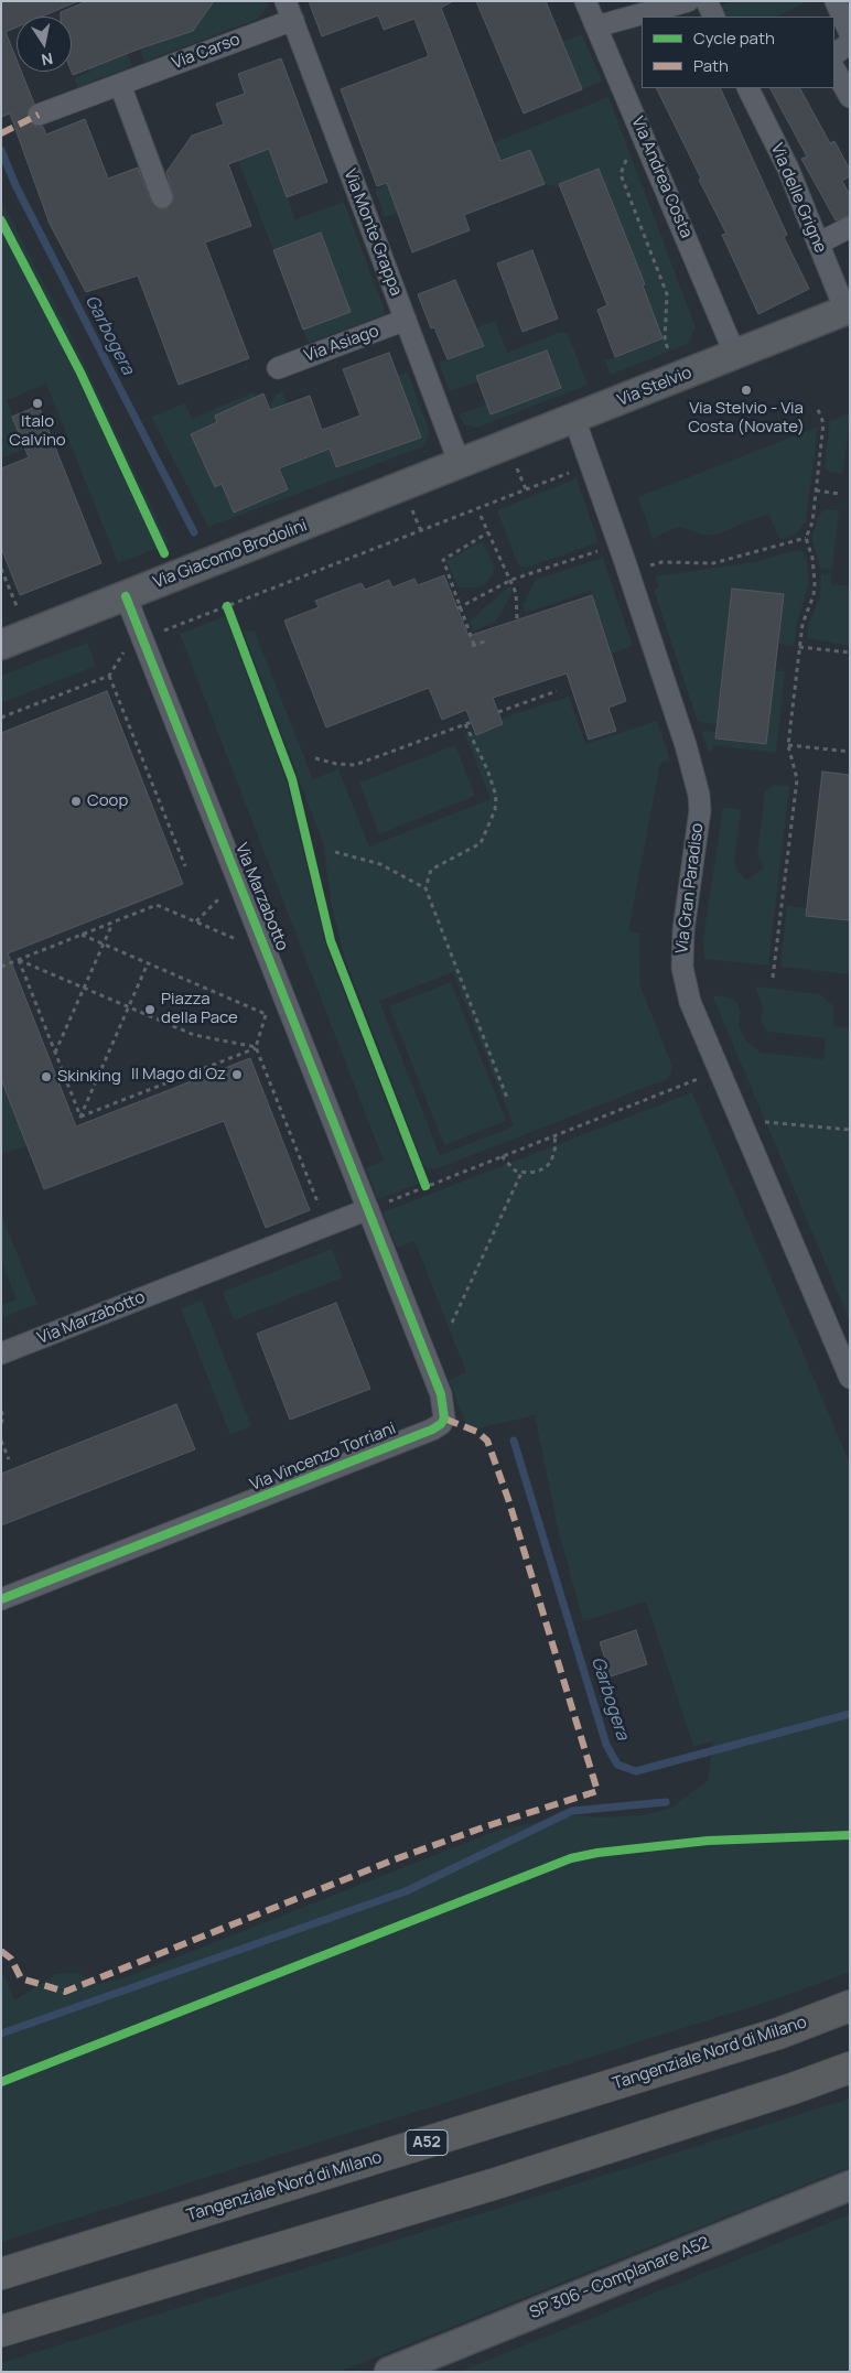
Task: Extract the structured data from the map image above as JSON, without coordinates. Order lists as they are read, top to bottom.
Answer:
{
  "streets": {
    "highway": ["Tangenziale Nord di Milano", "A52"],
    "street": [
      "Via Carso",
      "Via Andrea Costa",
      "Via delle Grigne",
      "Via Monte Grappa",
      "Via Asiago",
      "Via Stelvio",
      "Via Giacomo Brodolini",
      "Via Gran Paradiso",
      "Via Marzabotto",
      "Via Vincenzo Torriani",
      "SP 306 - Complanare A52"
    ]
  },
  "crossings": [
    ["Via Carso", "Via Monte Grappa"],
    ["Via Andrea Costa", "Via Stelvio"],
    ["Via delle Grigne", "Via Stelvio"],
    ["Via Monte Grappa", "Via Asiago"],
    ["Via Monte Grappa", "Via Stelvio"],
    ["Via Monte Grappa", "Via Giacomo Brodolini"],
    ["Via Stelvio", "Via Giacomo Brodolini"],
    ["Via Stelvio", "Via Gran Paradiso"],
    ["Via Giacomo Brodolini", "Via Marzabotto"],
    ["Via Marzabotto", "Via Vincenzo Torriani"]
  ],
  "water": ["Garbogera"],
  "places": [
    "Via Stelvio - Via Costa (Novate)",
    "Italo Calvino",
    "Coop",
    "Piazza della Pace",
    "Il Mago di Oz",
    "Skinking"
  ],
  "legend": ["Cycle path", "Path"],
  "north": "bottom"
}
